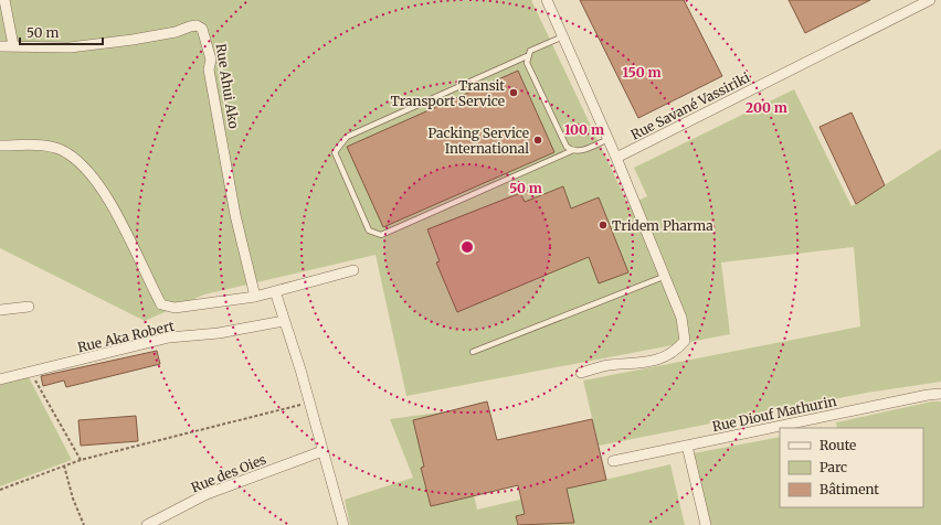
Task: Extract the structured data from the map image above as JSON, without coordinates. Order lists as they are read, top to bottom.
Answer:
{
  "streets": {
    "street": [
      "Rue Ahui Ako",
      "Rue Savané Vassiriki",
      "Rue Aka Robert",
      "Rue Diouf Mathurin",
      "Rue des Oies"
    ]
  },
  "places": ["Transit Transport Service", "Packing Service International", "Tridem Pharma"],
  "legend": ["Route", "Parc", "Bâtiment"],
  "scale_bar": "50 m",
  "rings": [
    "150 m",
    "200 m",
    "100 m",
    "50 m"
  ]
}
